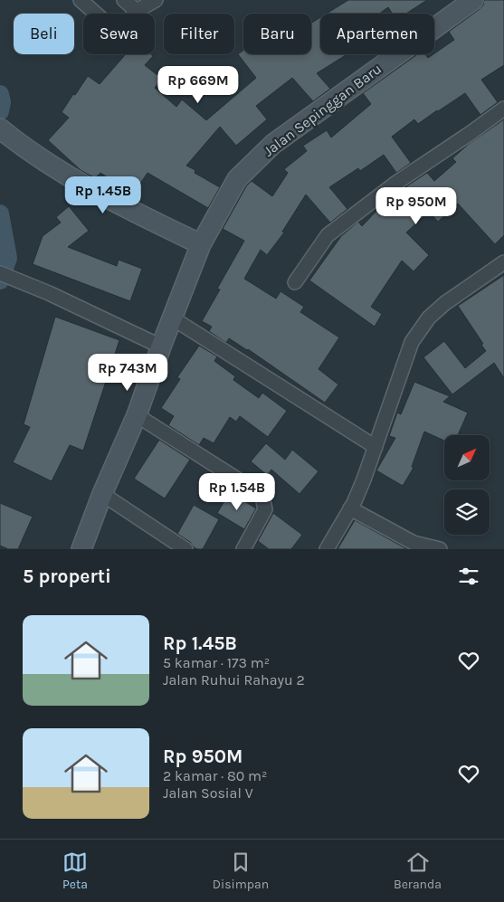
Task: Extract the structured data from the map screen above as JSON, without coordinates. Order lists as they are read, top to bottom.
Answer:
{
  "streets": {
    "street": ["Jalan Sepinggan Baru"]
  },
  "north": "top right",
  "page": {
    "chip": [
      "Beli",
      "Sewa",
      "Filter",
      "Baru",
      "Apartemen"
    ],
    "price": [
      "Rp 669M",
      "Rp 1.45B",
      "Rp 950M",
      "Rp 743M",
      "Rp 1.54B"
    ],
    "heading": "5 properti",
    "list": [
      {
        "name": "Rp 1.45B",
        "note": "5 kamar · 173 m² · Jalan Ruhui Rahayu 2"
      },
      {
        "name": "Rp 950M",
        "note": "2 kamar · 80 m² · Jalan Sosial V"
      }
    ],
    "tabs": ["Peta", "Disimpan", "Beranda"]
  }
}
